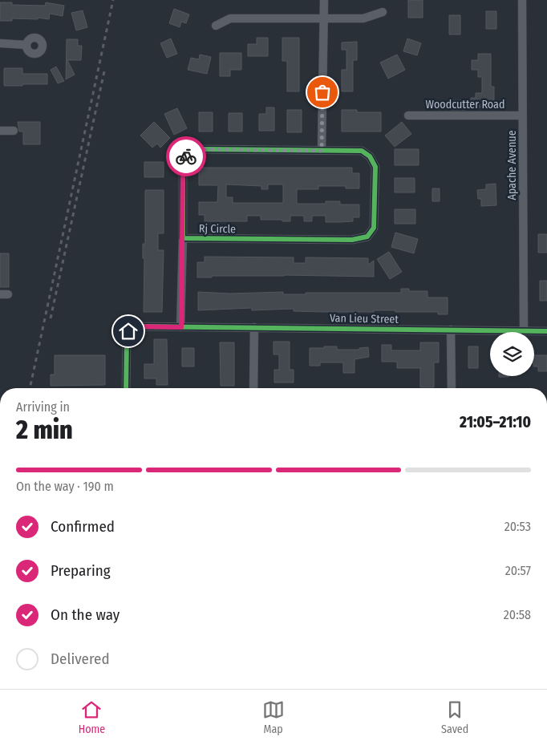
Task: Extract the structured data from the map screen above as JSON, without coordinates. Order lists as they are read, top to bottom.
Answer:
{
  "streets": {
    "street": [
      "Woodcutter Road",
      "Apache Avenue",
      "Rj Circle",
      "Van Lieu Street"
    ]
  },
  "crossings": [
    ["Woodcutter Road", "Apache Avenue"],
    ["Apache Avenue", "Van Lieu Street"],
    ["Rj Circle", "Van Lieu Street"]
  ],
  "page": {
    "heading": ["2 min", "Arriving in", "21:05–21:10"],
    "bar": "On the way · 190 m",
    "list": [
      ["Confirmed", "20:53"],
      ["Preparing", "20:57"],
      ["On the way", "20:58"],
      "Delivered"
    ],
    "tabs": ["Home", "Map", "Saved"]
  }
}
